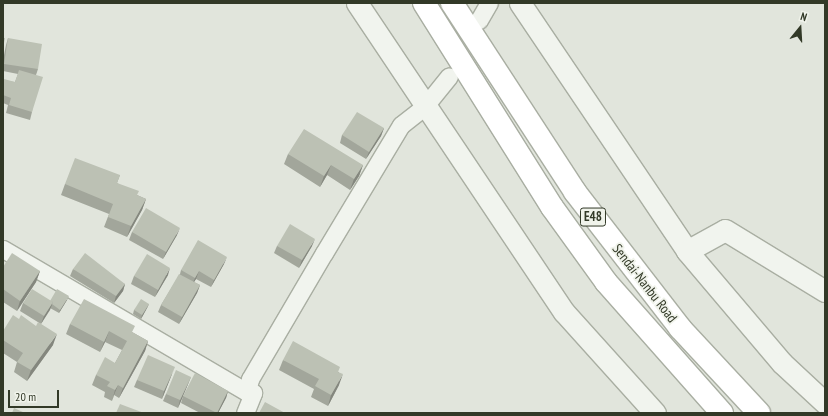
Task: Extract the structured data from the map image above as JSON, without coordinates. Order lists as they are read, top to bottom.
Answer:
{
  "streets": {
    "highway": ["E48", "Sendai-Nanbu Road"]
  },
  "scale_bar": "20 m",
  "north": "top"
}
